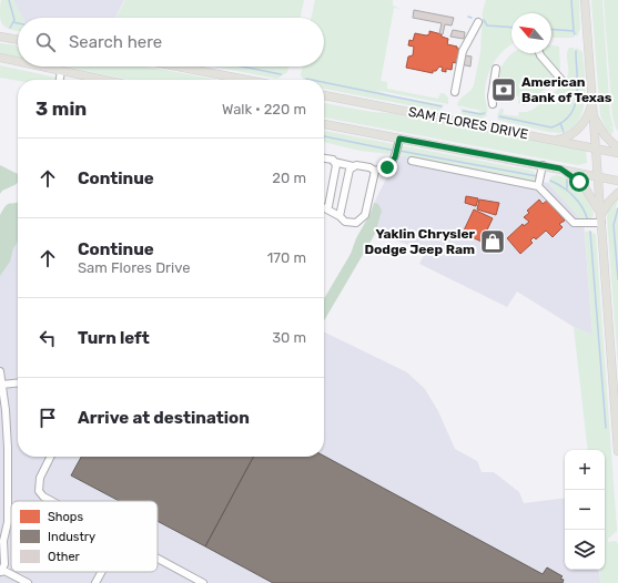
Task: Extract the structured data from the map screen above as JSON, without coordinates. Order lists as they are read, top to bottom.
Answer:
{
  "streets": {
    "main road": ["SAM FLORES DRIVE"]
  },
  "places": {
    "bank": ["American Bank of Texas"],
    "shop": ["Yaklin Chrysler Dodge Jeep Ram"]
  },
  "legend": ["Shops", "Industry", "Other"],
  "north": "top left",
  "page": {
    "search": "Search here",
    "heading": ["3 min", "Walk · 220 m"],
    "list": [
      ["Continue", "20 m"],
      ["Continue", "Sam Flores Drive", "170 m"],
      ["Turn left", "30 m"],
      "Arrive at destination"
    ],
    "map_buttons": ["+", "−"]
  }
}
